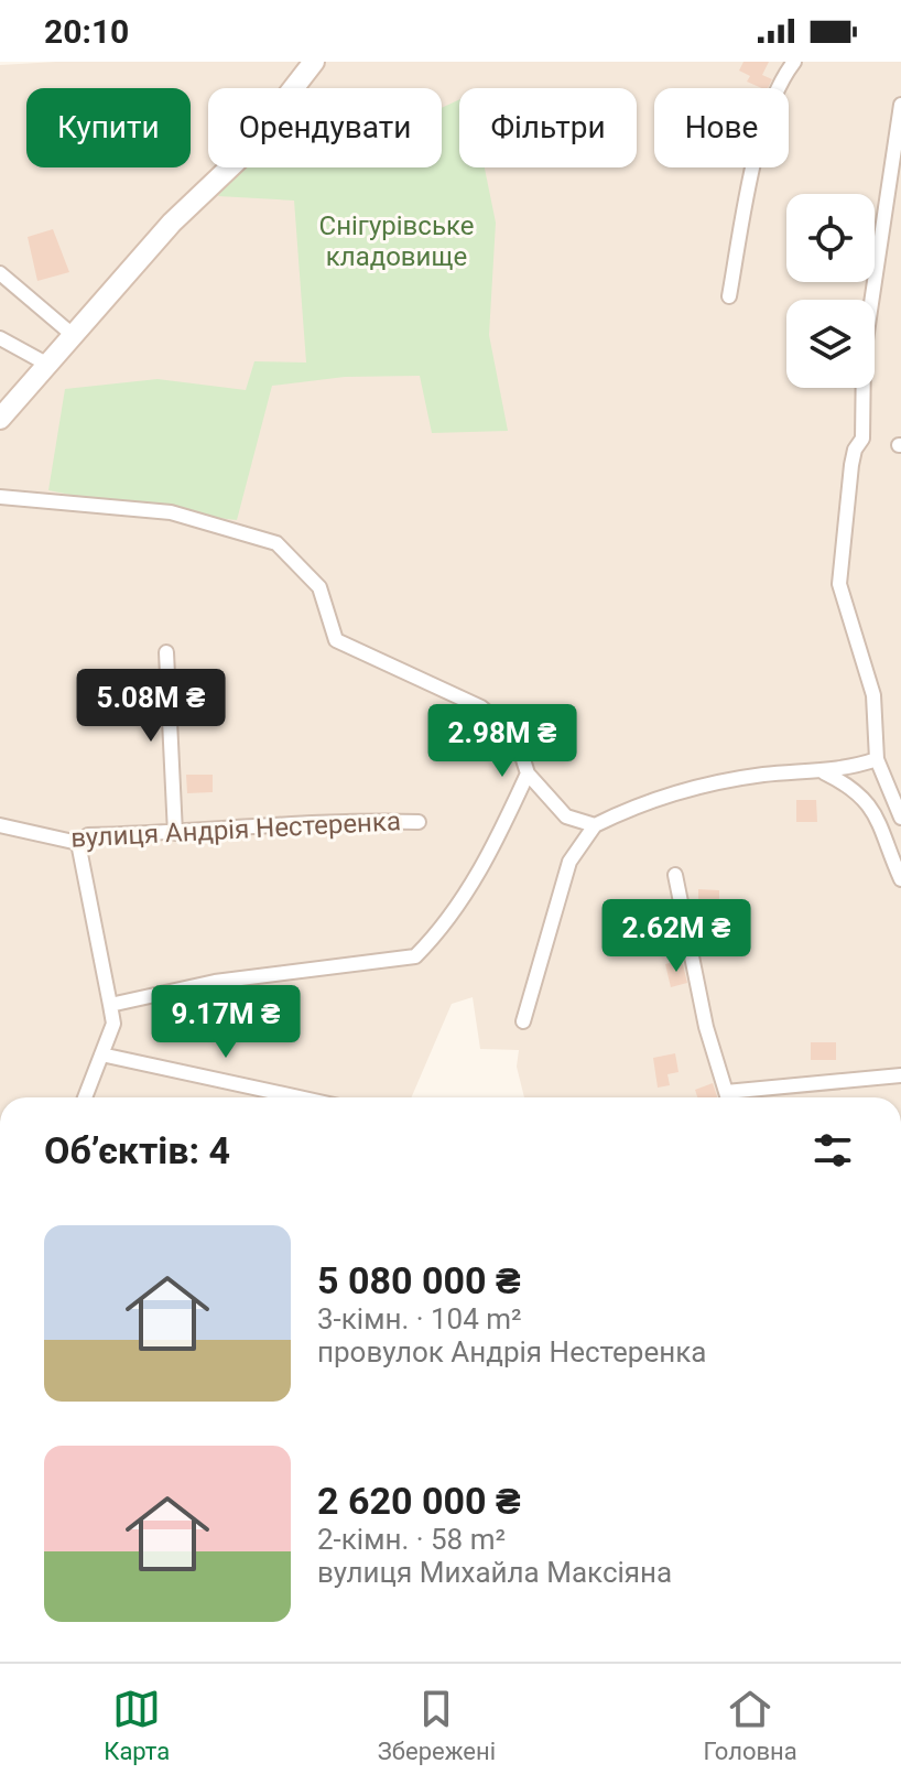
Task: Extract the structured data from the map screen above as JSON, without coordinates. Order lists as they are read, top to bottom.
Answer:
{
  "streets": {
    "street": ["вулиця Андрія Нестеренка"]
  },
  "parks": ["Снігурівське кладовище"],
  "page": {
    "status": "20:10",
    "chip": [
      "Купити",
      "Орендувати",
      "Фільтри",
      "Нове"
    ],
    "price": [
      "5.08M ₴",
      "2.98M ₴",
      "2.62M ₴",
      "9.17M ₴"
    ],
    "heading": "Об’єктів: 4",
    "list": [
      {
        "name": "5 080 000 ₴",
        "note": "3-кімн. · 104 m² · провулок Андрія Нестеренка"
      },
      {
        "name": "2 620 000 ₴",
        "note": "2-кімн. · 58 m² · вулиця Михайла Максіяна"
      }
    ],
    "tabs": ["Карта", "Збережені", "Головна"]
  }
}
